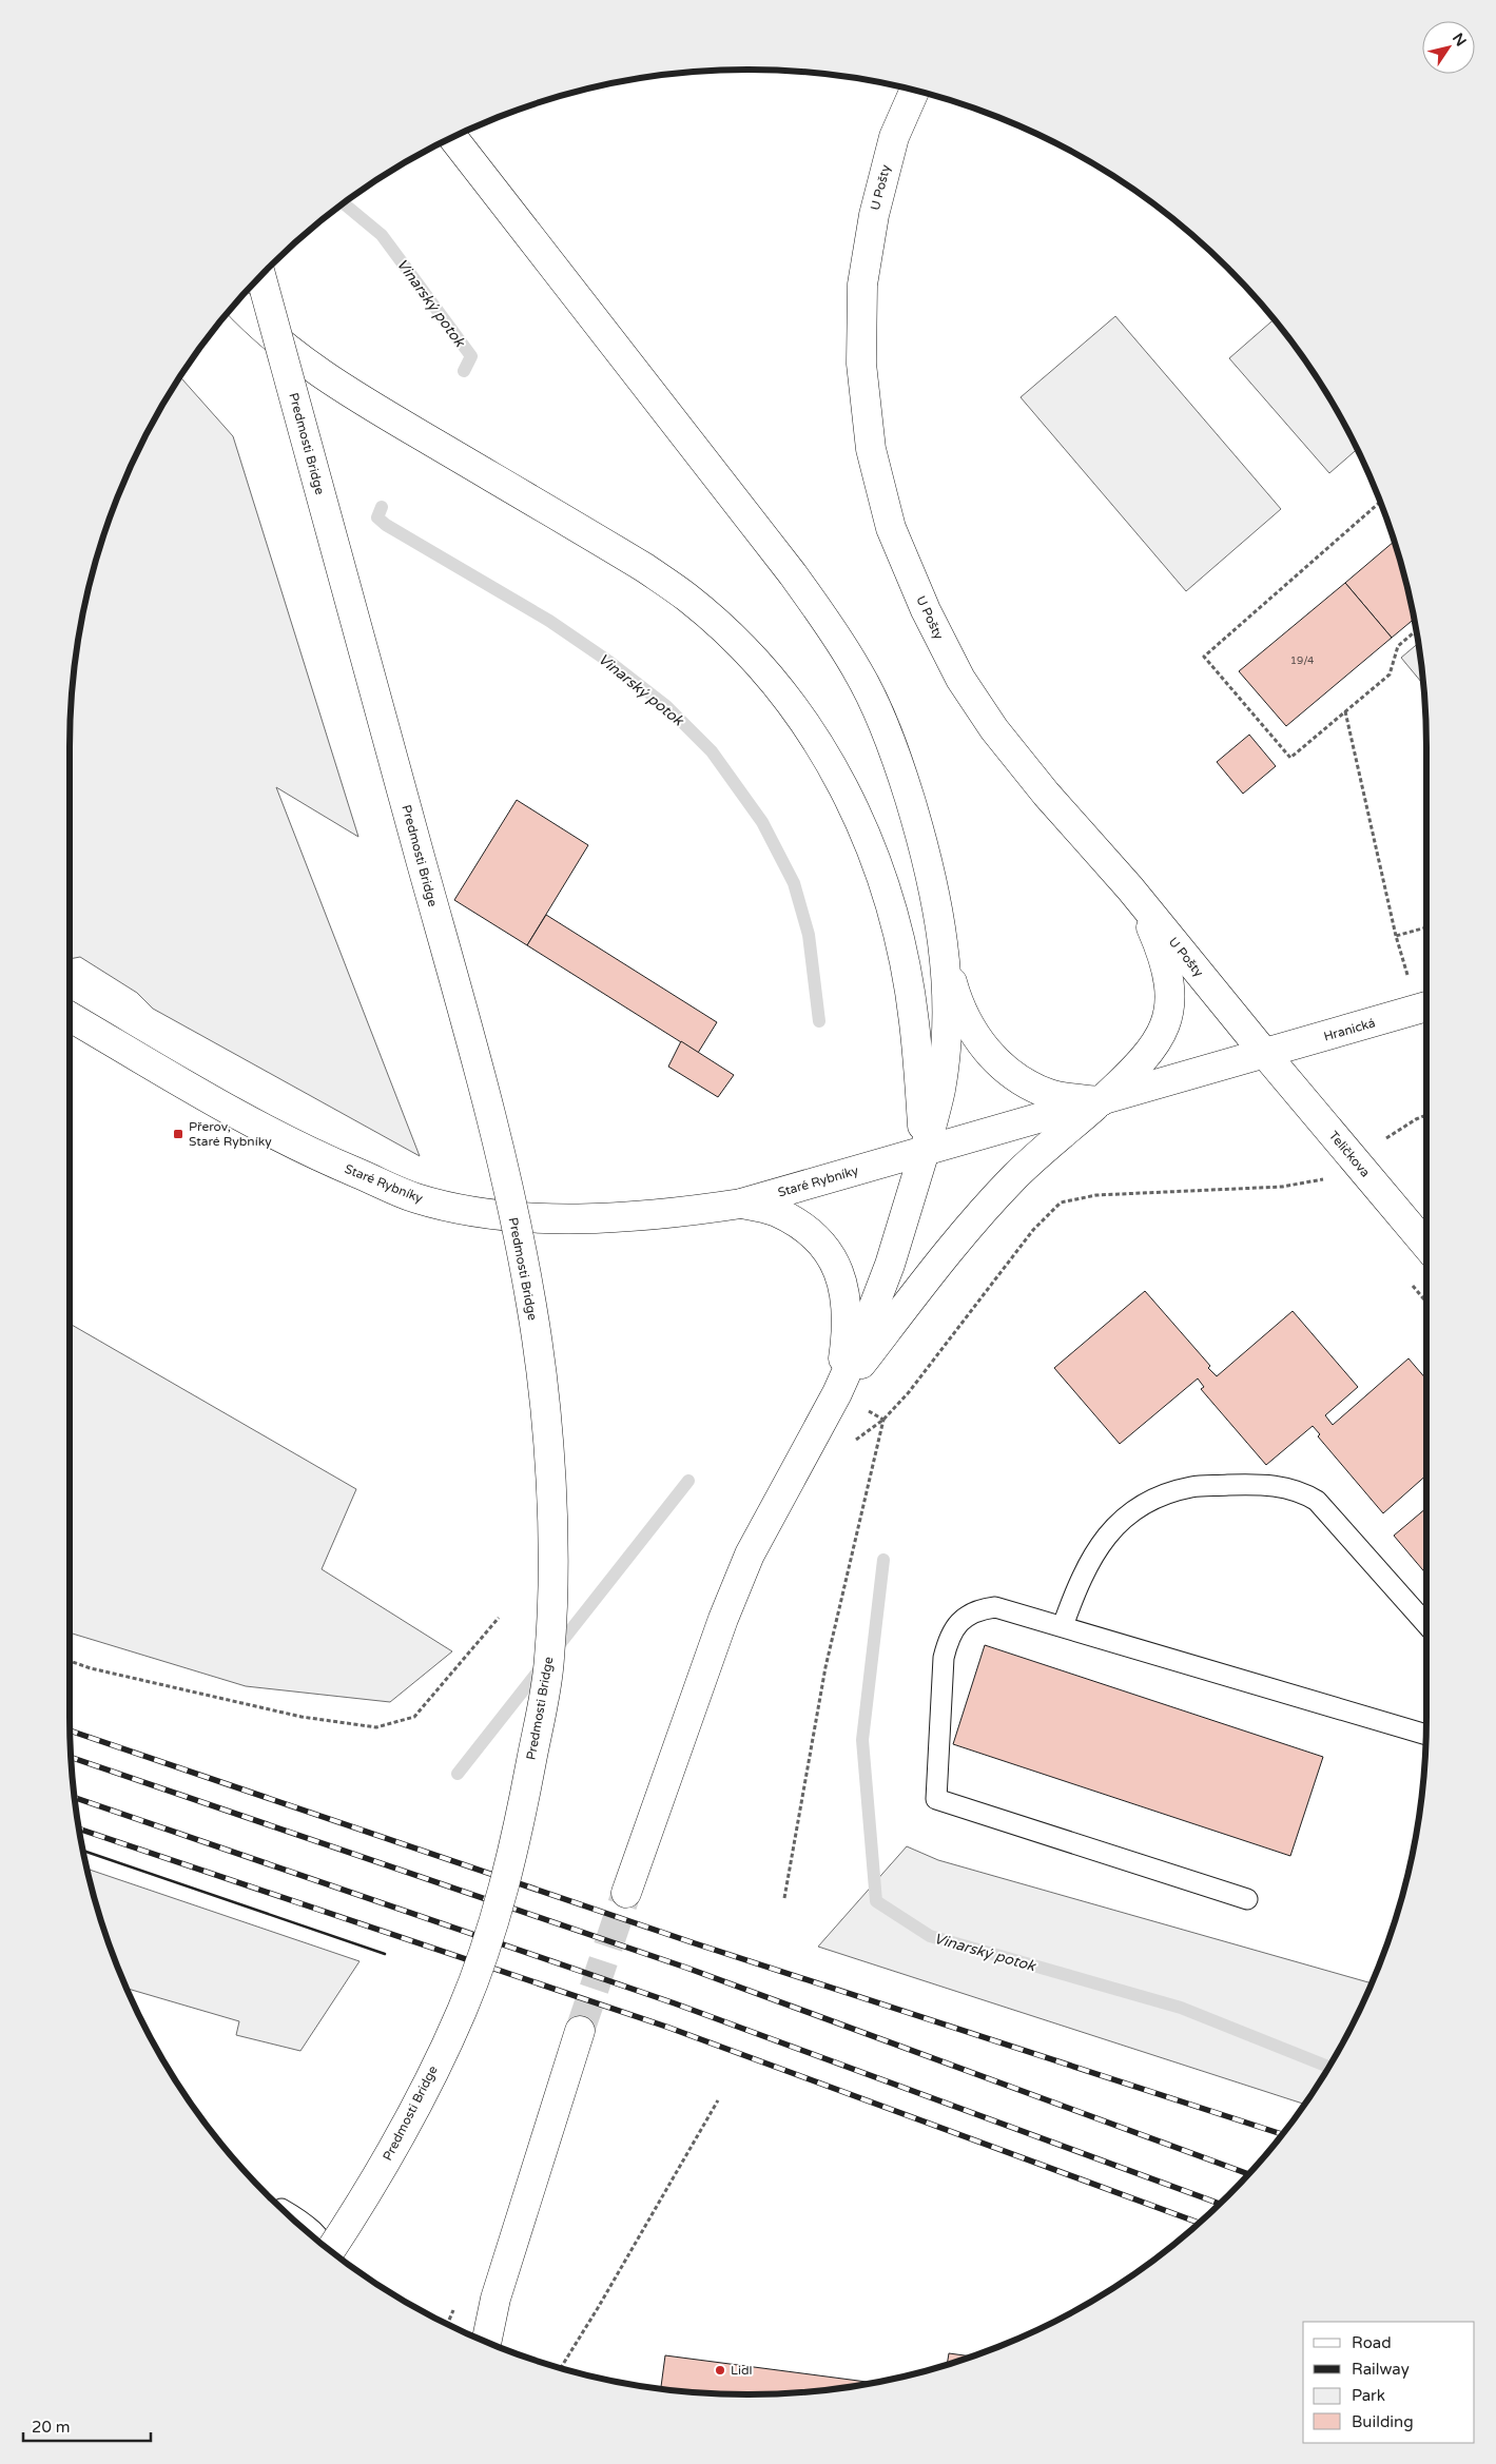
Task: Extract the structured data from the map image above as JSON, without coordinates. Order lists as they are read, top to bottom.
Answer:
{
  "streets": {
    "main road": [
      "U Pošty",
      "Predmosti Bridge",
      "Hranická",
      "Teličkova",
      "Staré Rybníky"
    ]
  },
  "crossings": [
    ["U Pošty", "Hranická"],
    ["U Pošty", "Teličkova"],
    ["Hranická", "Teličkova"],
    ["Hranická", "Staré Rybníky"]
  ],
  "water": ["Vinarský potok"],
  "places": {
    "transit": ["Přerov, Staré Rybníky"],
    "other": ["Lidl"]
  },
  "house_numbers": ["19/4"],
  "legend": [
    "Road",
    "Railway",
    "Park",
    "Building"
  ],
  "scale_bar": "20 m",
  "north": "top right"
}
